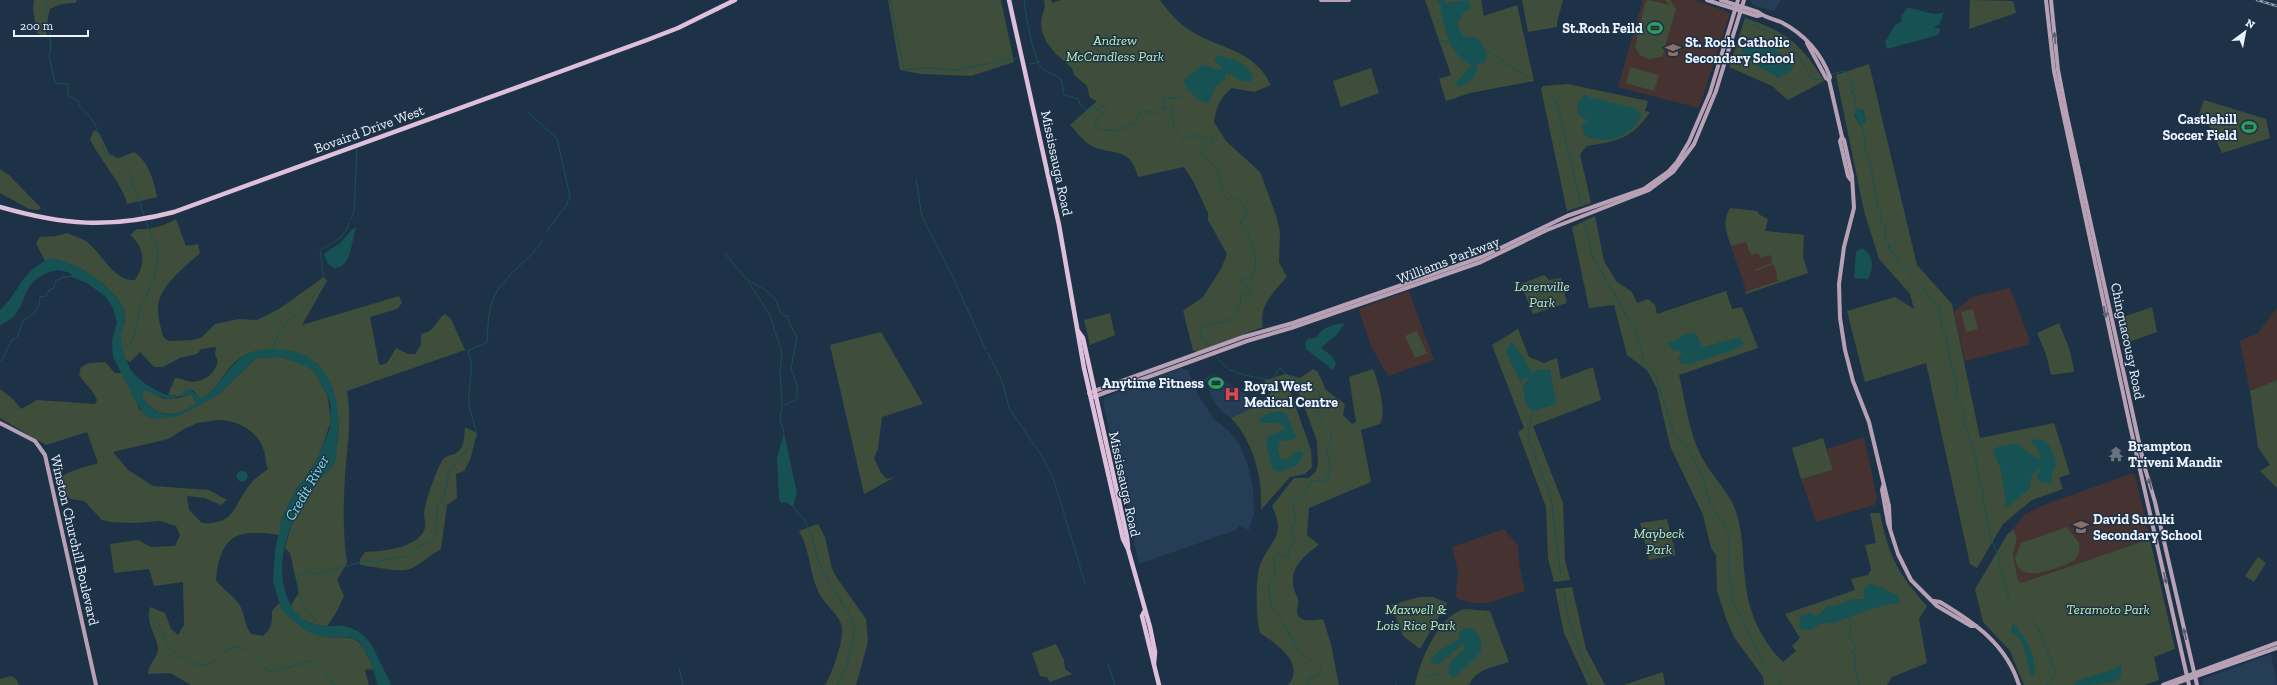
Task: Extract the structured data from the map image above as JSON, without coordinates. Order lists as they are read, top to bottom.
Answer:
{
  "streets": {
    "main road": [
      "Bovaird Drive West",
      "Mississauga Road",
      "Williams Parkway",
      "Chinguacousy Road",
      "Winston Churchill Boulevard"
    ]
  },
  "crossings": [
    ["Mississauga Road", "Williams Parkway"]
  ],
  "water": ["Credit River"],
  "parks": [
    "Andrew McCandless Park",
    "Lorenville Park",
    "Maybeck Park",
    "Maxwell & Lois Rice Park",
    "Teramoto Park"
  ],
  "places": {
    "sports": ["St.Roch Feild", "Castlehill Soccer Field", "Anytime Fitness"],
    "school or university": ["St. Roch Catholic Secondary School", "David Suzuki Secondary School"],
    "hospital": ["Royal West Medical Centre"],
    "temple": ["Brampton Triveni Mandir"]
  },
  "scale_bar": "200 m",
  "north": "top right"
}
